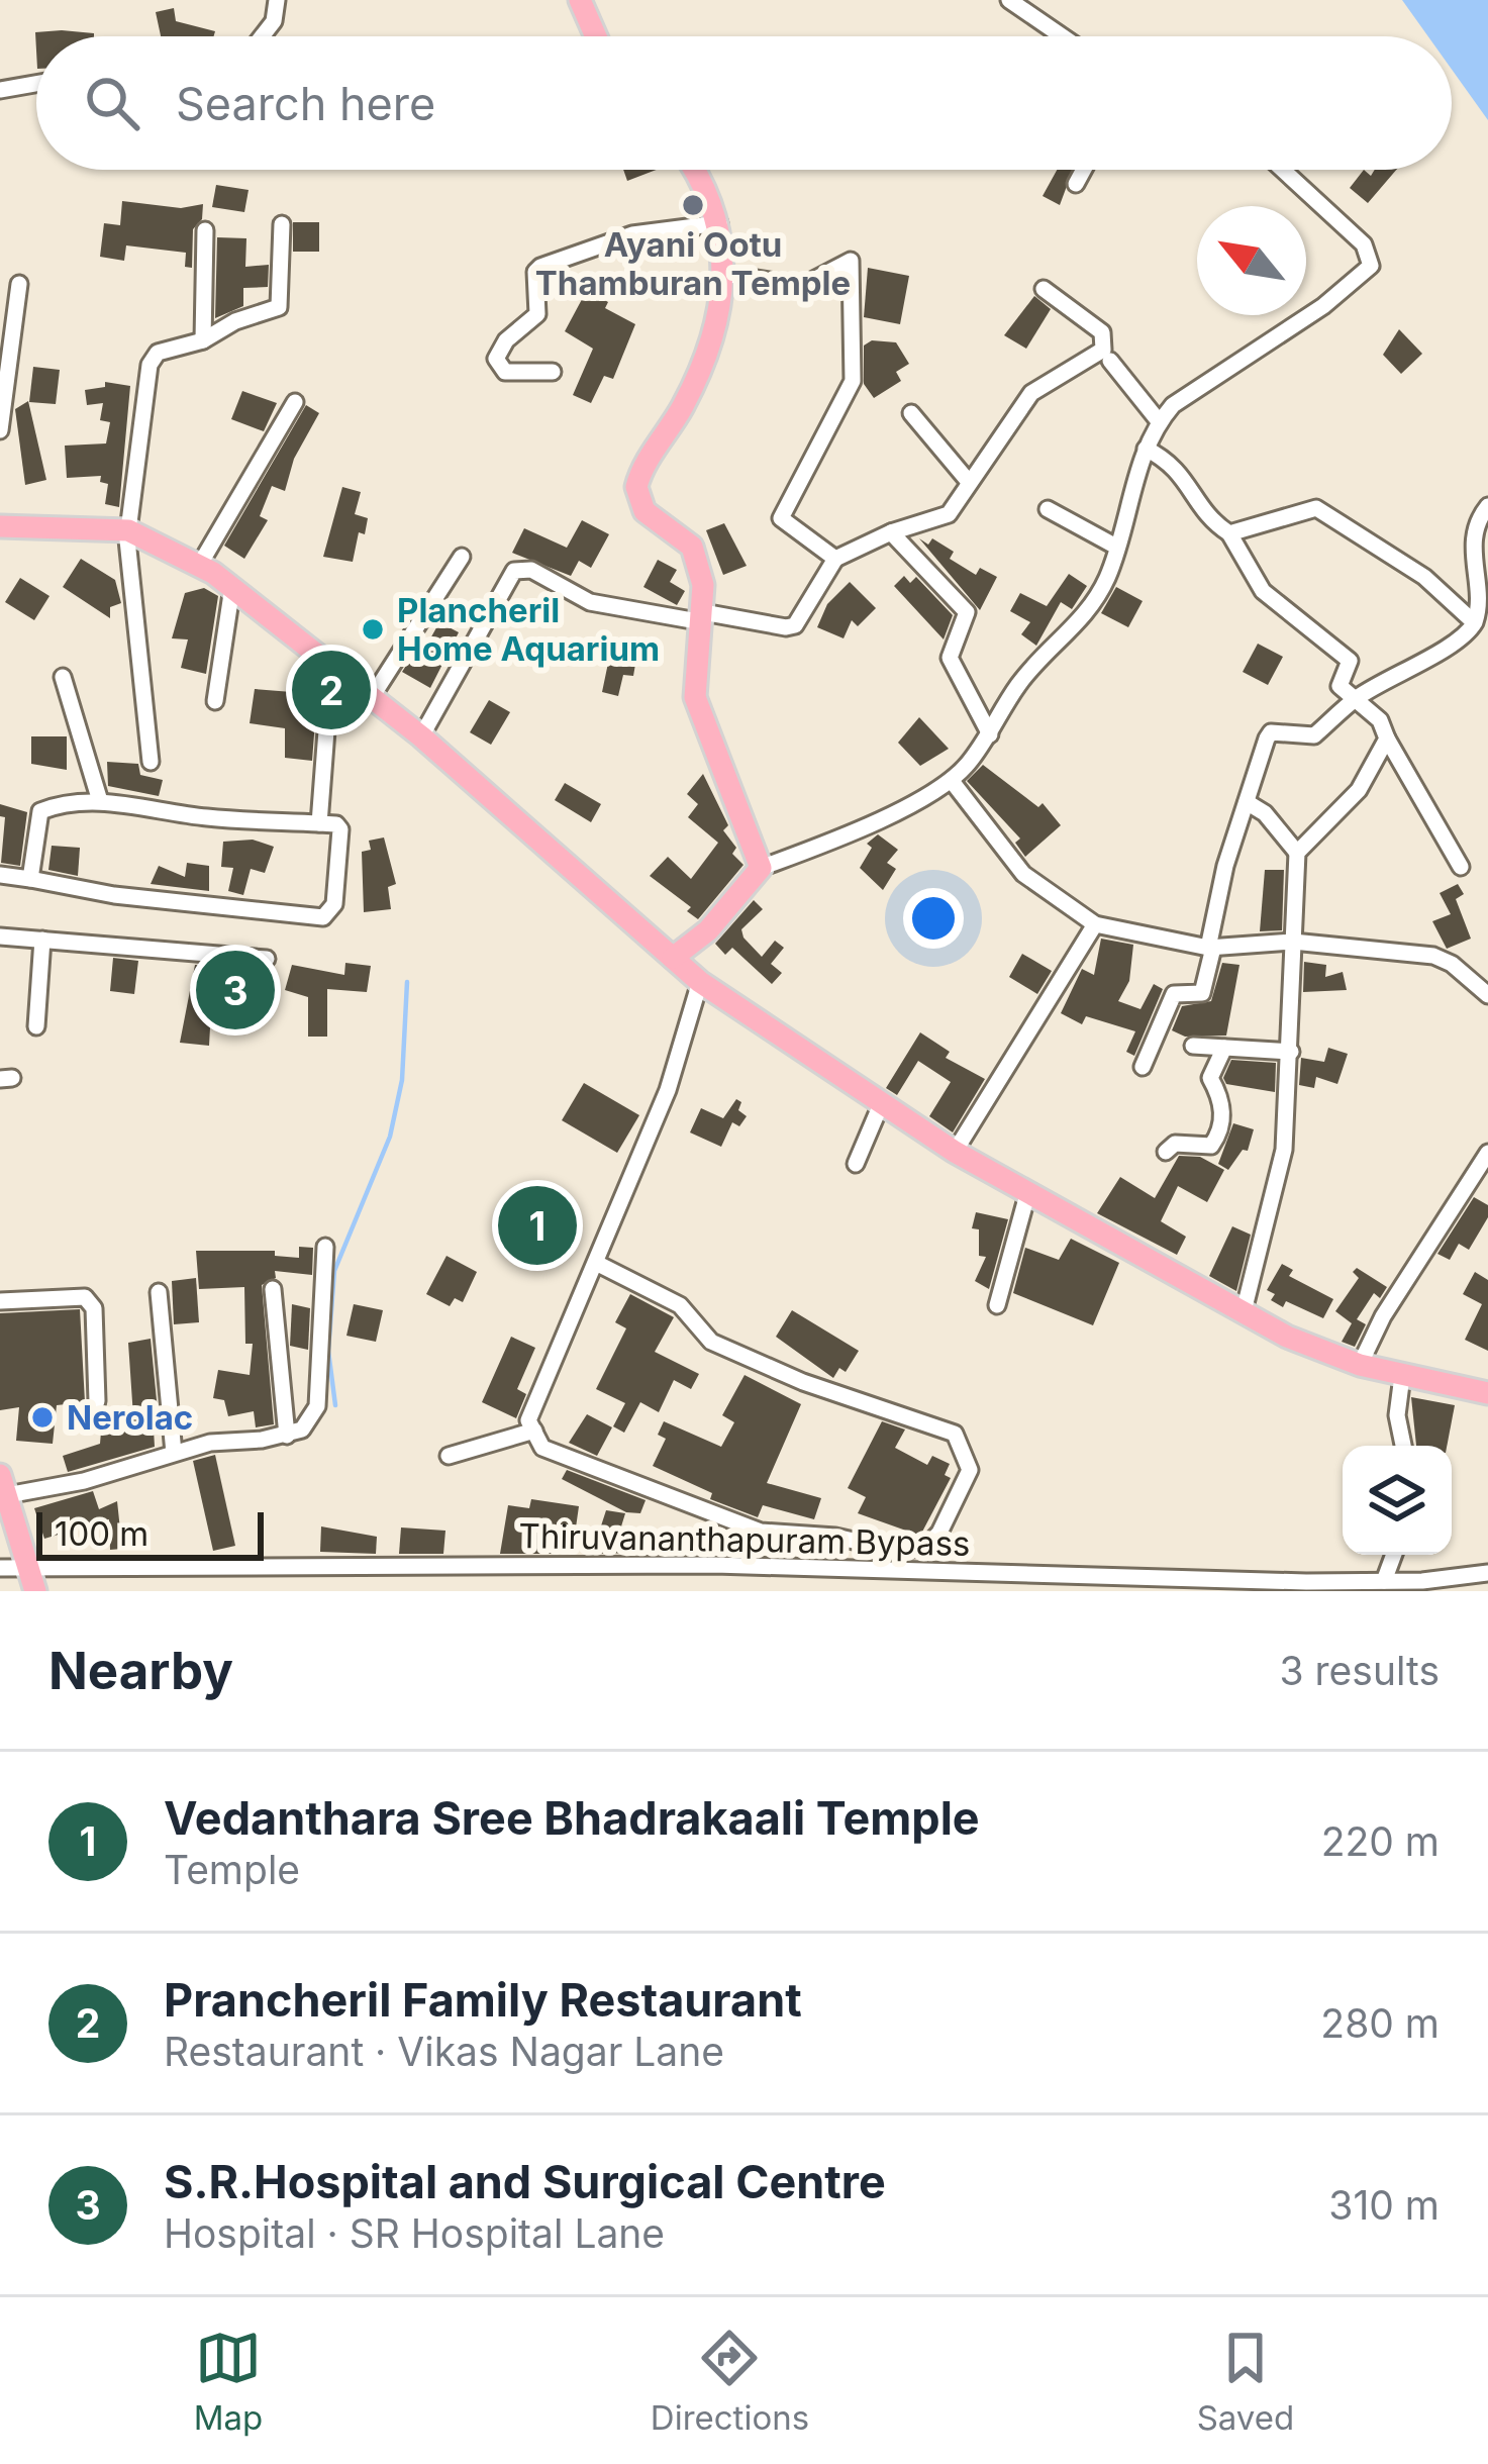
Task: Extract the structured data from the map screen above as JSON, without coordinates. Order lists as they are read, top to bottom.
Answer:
{
  "streets": {
    "street": ["Thiruvananthapuram Bypass"]
  },
  "places": ["Ayani Ootu Thamburan Temple", "Plancheril Home Aquarium", "Nerolac"],
  "scale_bar": "100 m",
  "north": "top left",
  "page": {
    "search": "Search here",
    "pins": ["2", "3", "1"],
    "scale": "100 m",
    "heading": ["Nearby", "3 results"],
    "list": [
      {
        "mark": "1",
        "name": "Vedanthara Sree Bhadrakaali Temple",
        "note": "Temple",
        "value": "220 m"
      },
      {
        "mark": "2",
        "name": "Prancheril Family Restaurant",
        "note": "Restaurant · Vikas Nagar Lane",
        "value": "280 m"
      },
      {
        "mark": "3",
        "name": "S.R.Hospital and Surgical Centre",
        "note": "Hospital · SR Hospital Lane",
        "value": "310 m"
      }
    ],
    "nav": ["Map", "Directions", "Saved"]
  }
}
